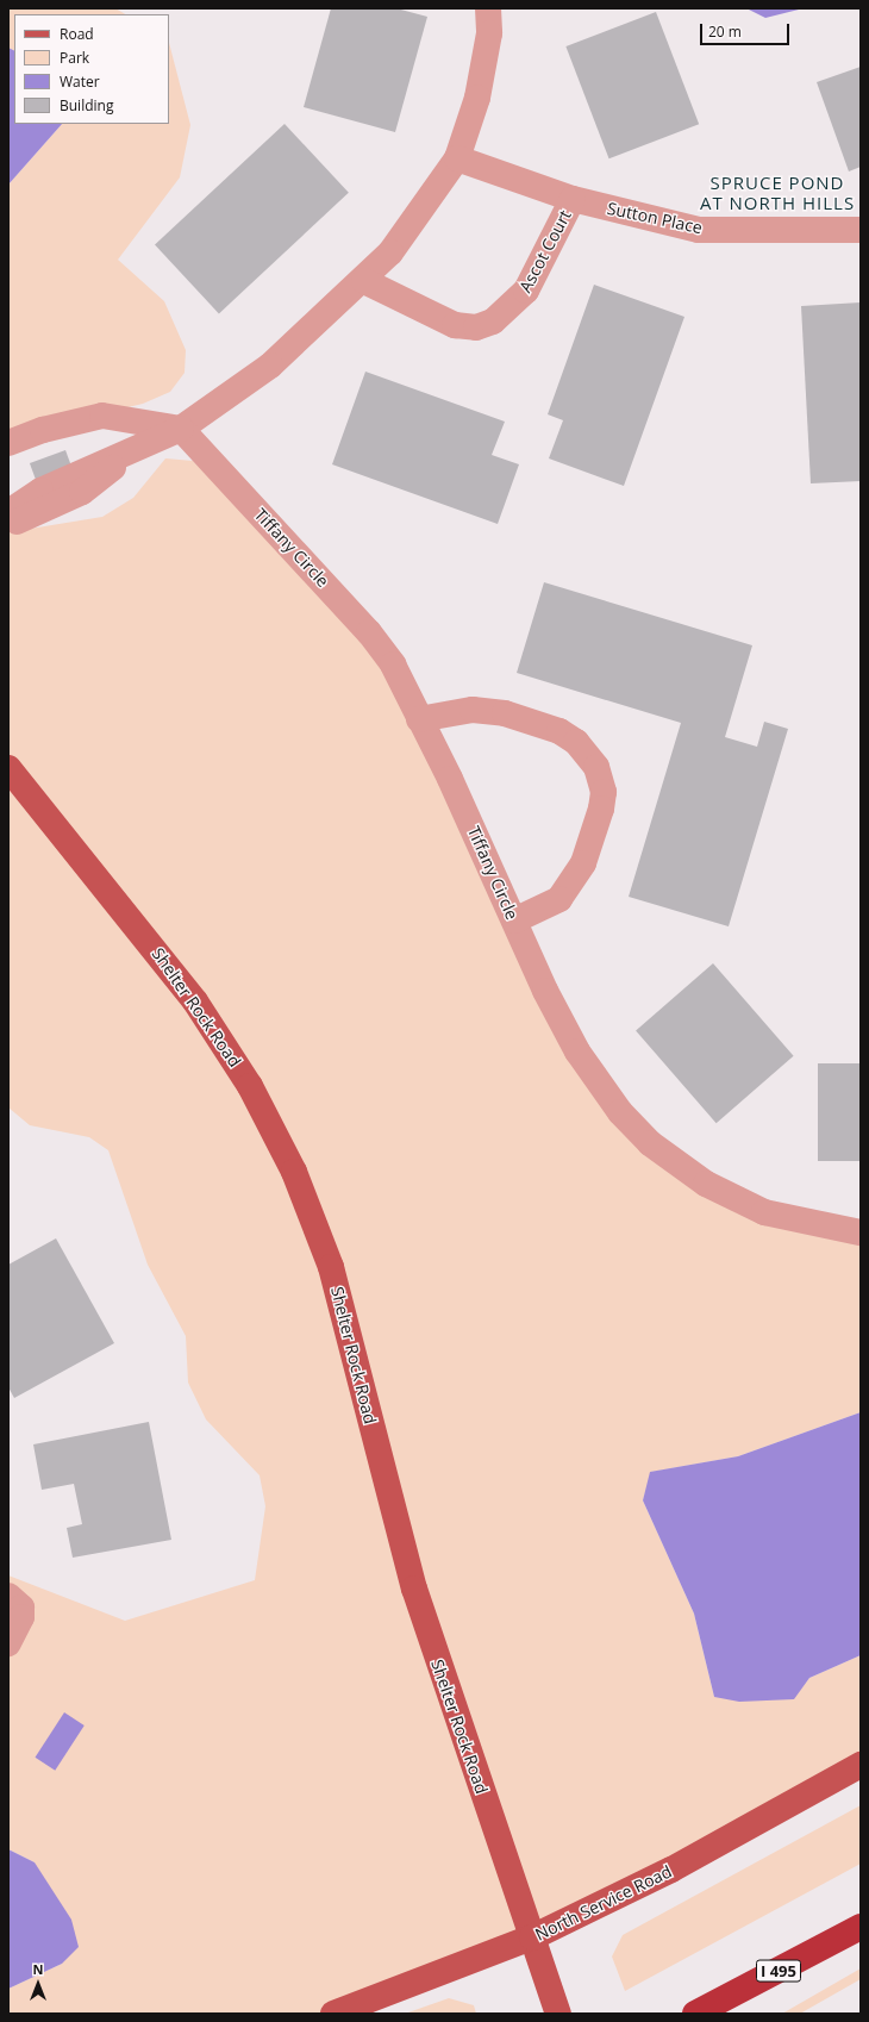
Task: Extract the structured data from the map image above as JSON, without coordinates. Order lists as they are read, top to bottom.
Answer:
{
  "streets": {
    "highway": ["I 495"],
    "main road": ["Shelter Rock Road", "North Service Road"],
    "street": ["Sutton Place", "Ascot Court", "Tiffany Circle"]
  },
  "crossings": [
    ["Sutton Place", "Ascot Court"],
    ["Shelter Rock Road", "North Service Road"]
  ],
  "districts": ["SPRUCE POND AT NORTH HILLS"],
  "legend": [
    "Road",
    "Park",
    "Water",
    "Building"
  ],
  "scale_bar": "20 m",
  "north": "top"
}
